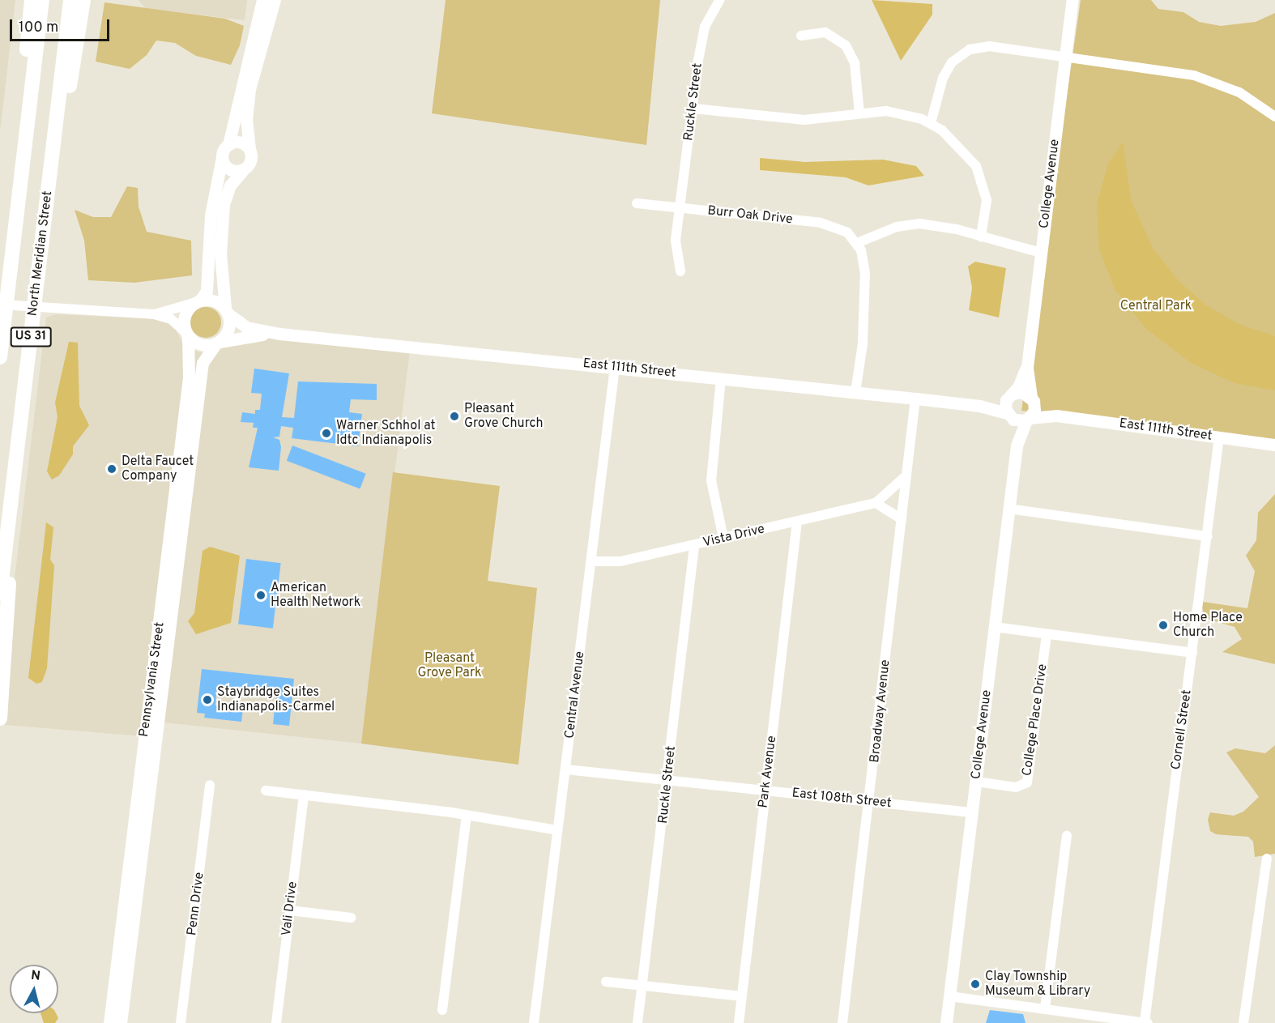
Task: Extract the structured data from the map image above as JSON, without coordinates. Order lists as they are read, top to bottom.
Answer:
{
  "streets": {
    "highway": ["North Meridian Street", "US 31"],
    "main road": ["College Avenue", "East 111th Street", "Pennsylvania Street"],
    "street": [
      "Ruckle Street",
      "Burr Oak Drive",
      "Vista Drive",
      "Central Avenue",
      "Broadway Avenue",
      "College Place Drive",
      "Cornell Street",
      "Park Avenue",
      "East 108th Street",
      "Penn Drive",
      "Vali Drive"
    ]
  },
  "crossings": [
    ["Ruckle Street", "Burr Oak Drive"],
    ["Ruckle Street", "Vista Drive"],
    ["Ruckle Street", "East 108th Street"],
    ["College Avenue", "East 111th Street"],
    ["College Avenue", "College Place Drive"],
    ["College Avenue", "East 108th Street"],
    ["East 111th Street", "Pennsylvania Street"],
    ["East 111th Street", "Central Avenue"],
    ["East 111th Street", "Broadway Avenue"],
    ["East 111th Street", "Cornell Street"],
    ["Vista Drive", "Central Avenue"],
    ["Vista Drive", "Broadway Avenue"],
    ["Vista Drive", "Park Avenue"],
    ["Central Avenue", "East 108th Street"],
    ["Broadway Avenue", "East 108th Street"],
    ["Park Avenue", "East 108th Street"]
  ],
  "parks": ["Central Park", "Pleasant Grove Park"],
  "places": [
    "Pleasant Grove Church",
    "Warner Schhol at Idtc Indianapolis",
    "Delta Faucet Company",
    "American Health Network",
    "Home Place Church",
    "Staybridge Suites Indianapolis-Carmel",
    "Clay Township Museum & Library"
  ],
  "scale_bar": "100 m",
  "north": "top"
}
